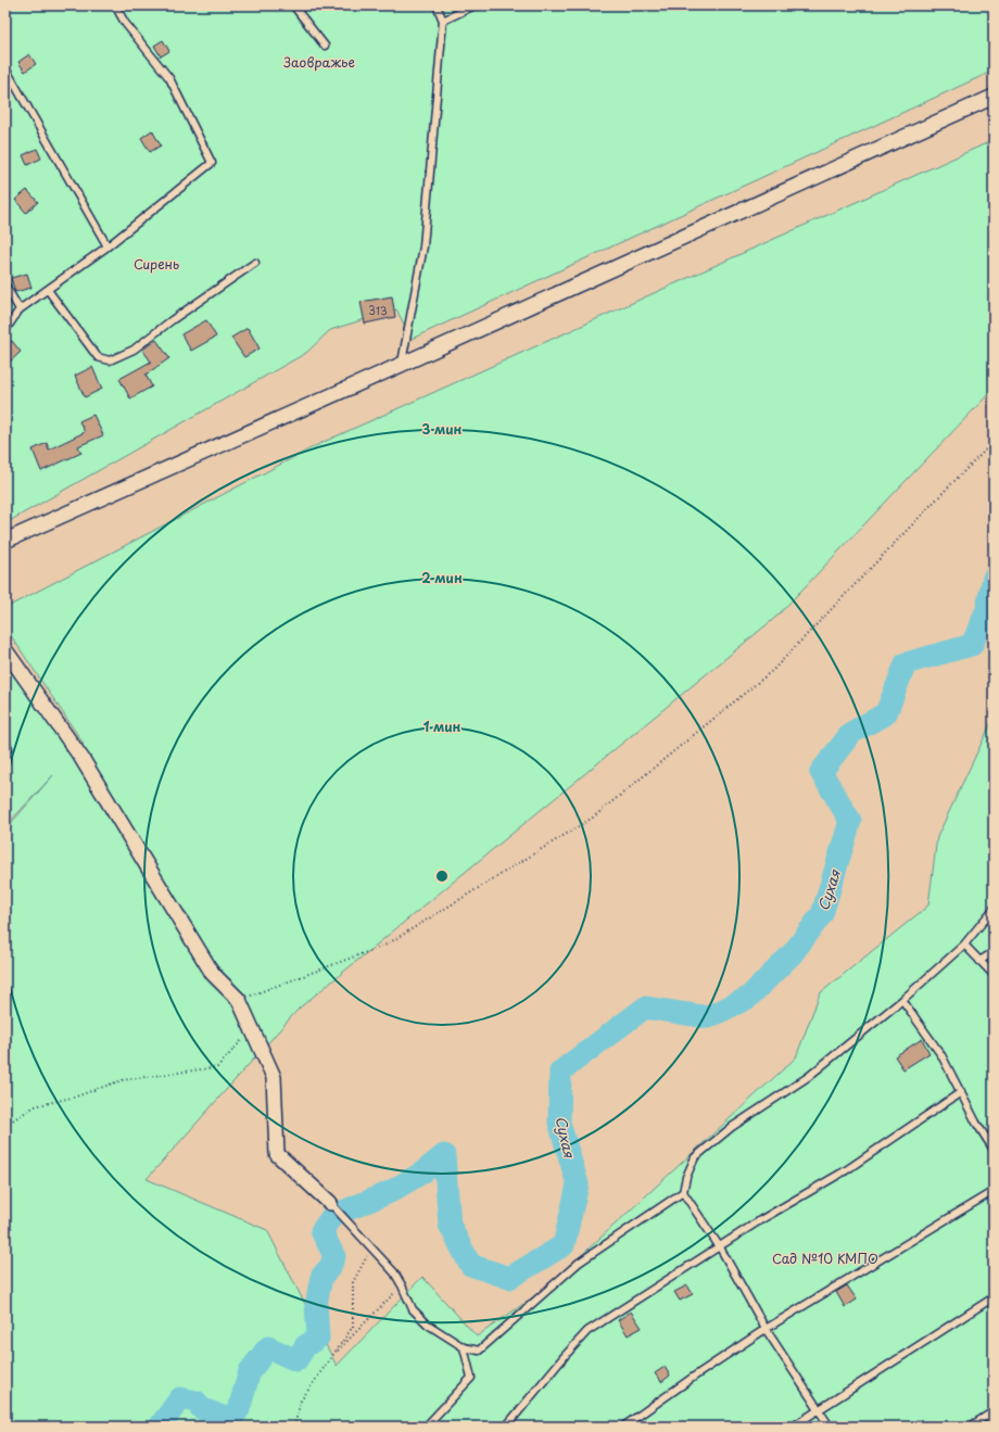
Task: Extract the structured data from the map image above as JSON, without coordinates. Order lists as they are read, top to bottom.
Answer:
{
  "water": ["Сухая"],
  "parks": ["Заовражье", "Сирень", "Сад №10 КМПО"],
  "house_numbers": ["313"],
  "rings": ["3 мин", "2 мин", "1 мин"]
}
